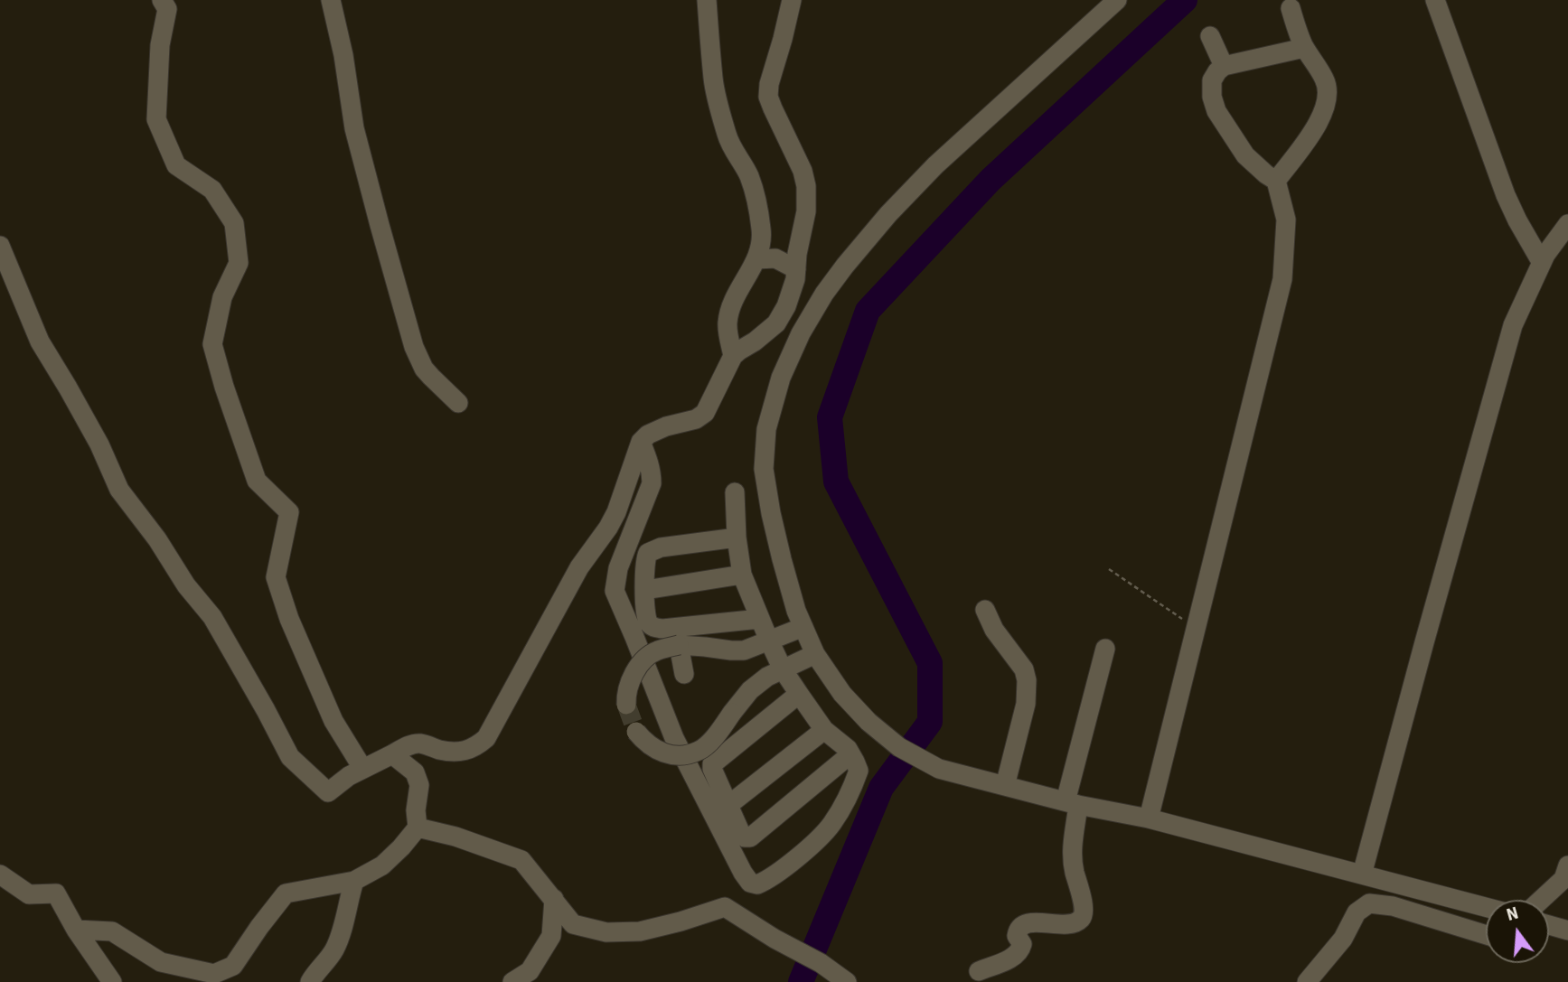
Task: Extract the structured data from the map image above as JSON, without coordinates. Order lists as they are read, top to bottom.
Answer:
{
  "north": "top"
}
